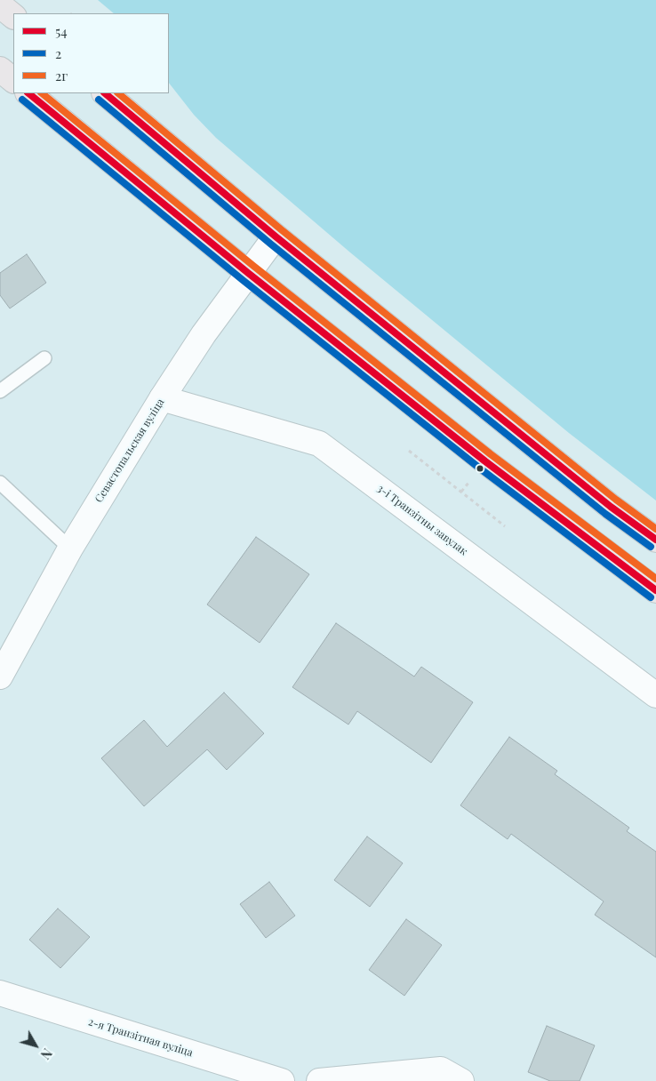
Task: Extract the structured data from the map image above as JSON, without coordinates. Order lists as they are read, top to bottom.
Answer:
{
  "streets": {
    "street": ["Севастопальская вуліца", "3-і Транзітны завулак", "2-я Транзітная вуліца"]
  },
  "crossings": [
    ["Севастопальская вуліца", "3-і Транзітны завулак"]
  ],
  "lines": ["transit line 54", "transit line 2г", "transit line 2"],
  "legend": ["54", "2", "2г"],
  "north": "bottom right"
}
